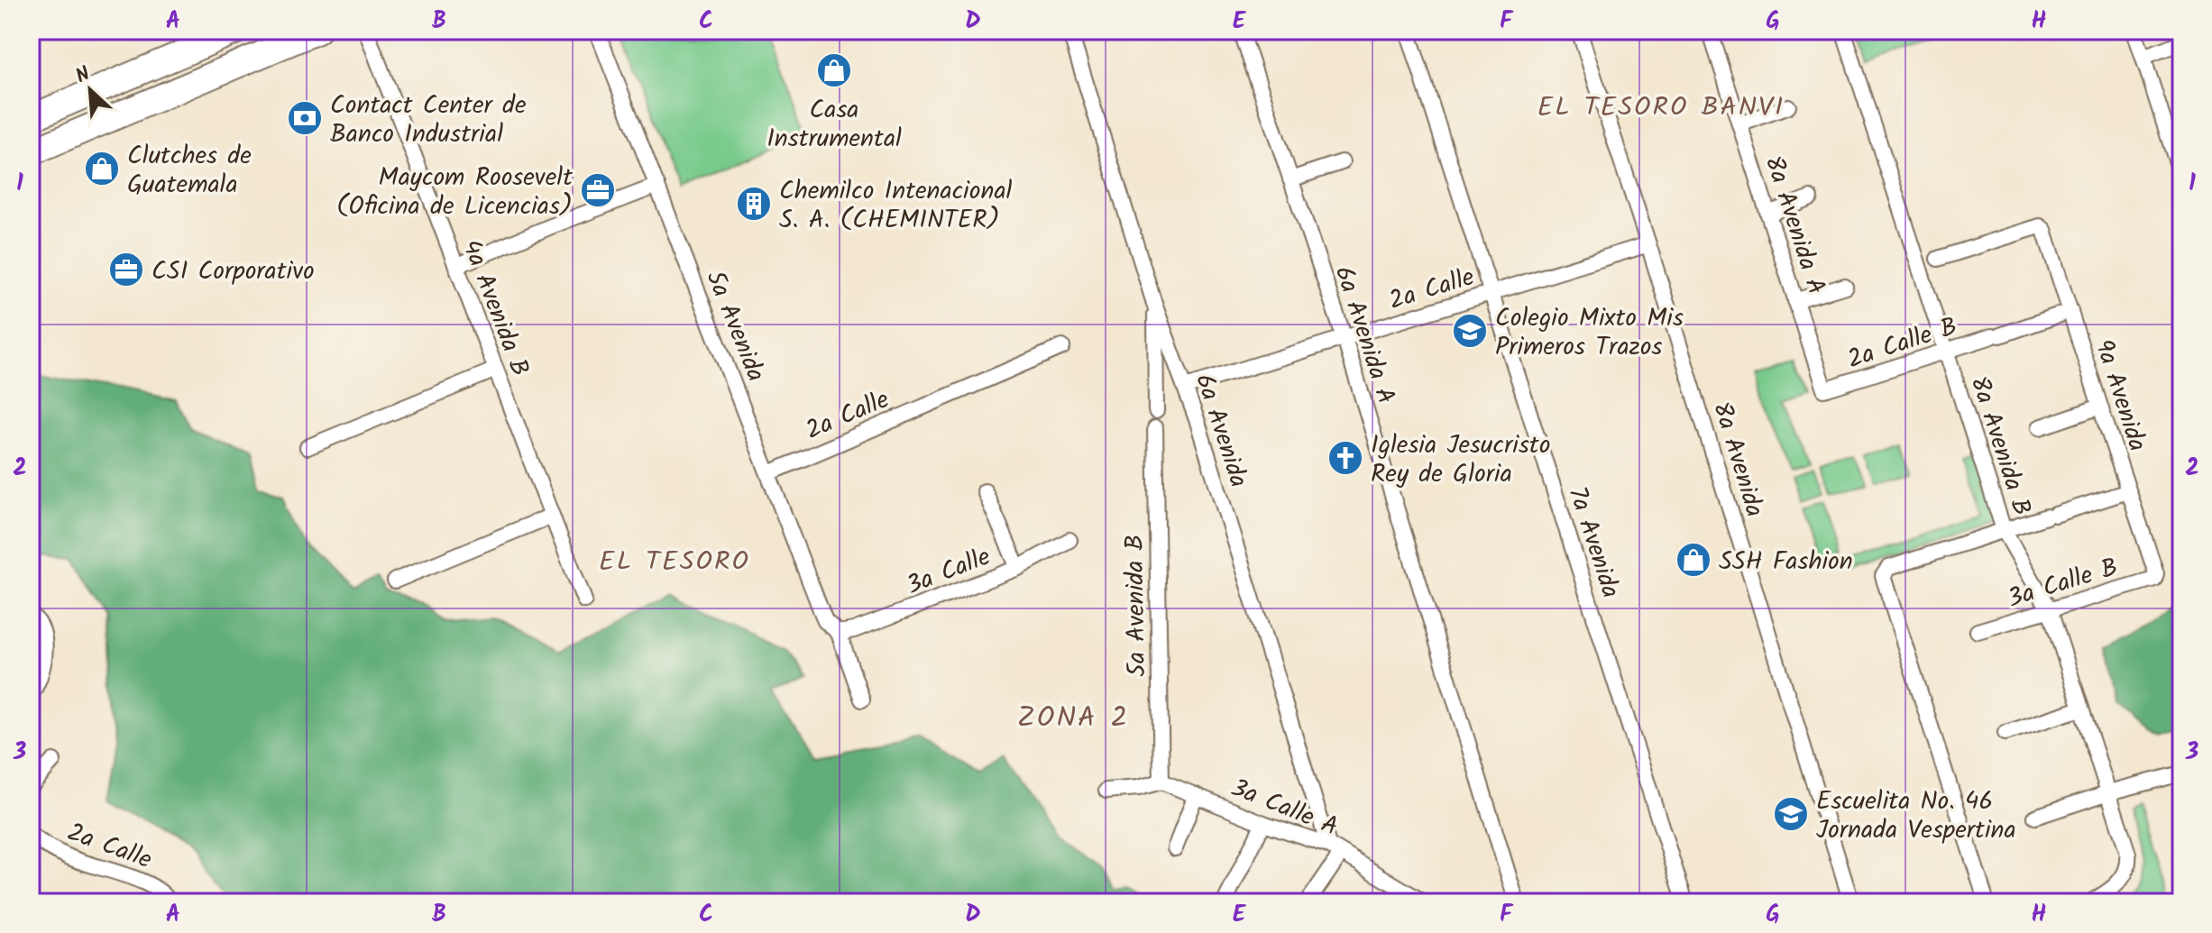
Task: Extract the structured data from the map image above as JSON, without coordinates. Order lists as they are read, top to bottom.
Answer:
{
  "streets": {
    "street": [
      "8a Avenida A",
      "2a Calle",
      "4a Avenida B",
      "5a Avenida",
      "6a Avenida A",
      "2a Calle B",
      "9a Avenida",
      "6a Avenida",
      "8a Avenida B",
      "8a Avenida",
      "7a Avenida",
      "3a Calle",
      "3a Calle B",
      "5a Avenida B",
      "3a Calle A"
    ]
  },
  "crossings": [
    ["8a Avenida A", "2a Calle B"],
    ["2a Calle", "5a Avenida"],
    ["2a Calle", "6a Avenida A"],
    ["2a Calle", "6a Avenida"],
    ["2a Calle", "8a Avenida"],
    ["2a Calle", "7a Avenida"],
    ["5a Avenida", "3a Calle"],
    ["2a Calle B", "9a Avenida"],
    ["2a Calle B", "8a Avenida B"],
    ["9a Avenida", "3a Calle B"],
    ["6a Avenida", "3a Calle A"],
    ["8a Avenida B", "3a Calle B"],
    ["5a Avenida B", "3a Calle A"]
  ],
  "districts": ["EL TESORO BANVI", "EL TESORO", "ZONA 2"],
  "places": {
    "shop": ["Casa Instrumental", "Clutches de Guatemala", "SSH Fashion"],
    "bank": ["Contact Center de Banco Industrial"],
    "office": ["Maycom Roosevelt (Oficina de Licencias)", "CSI Corporativo"],
    "building": ["Chemilco Intenacional S. A. (CHEMINTER)"],
    "school or university": ["Colegio Mixto Mis Primeros Trazos", "Escuelita No. 46 Jornada Vespertina"],
    "church": ["Iglesia Jesucristo Rey de Gloria"]
  },
  "north": "top left",
  "grid": {
    "columns": [
      "A",
      "B",
      "C",
      "D",
      "E",
      "F",
      "G",
      "H"
    ],
    "rows": ["1", "2", "3"]
  }
}
